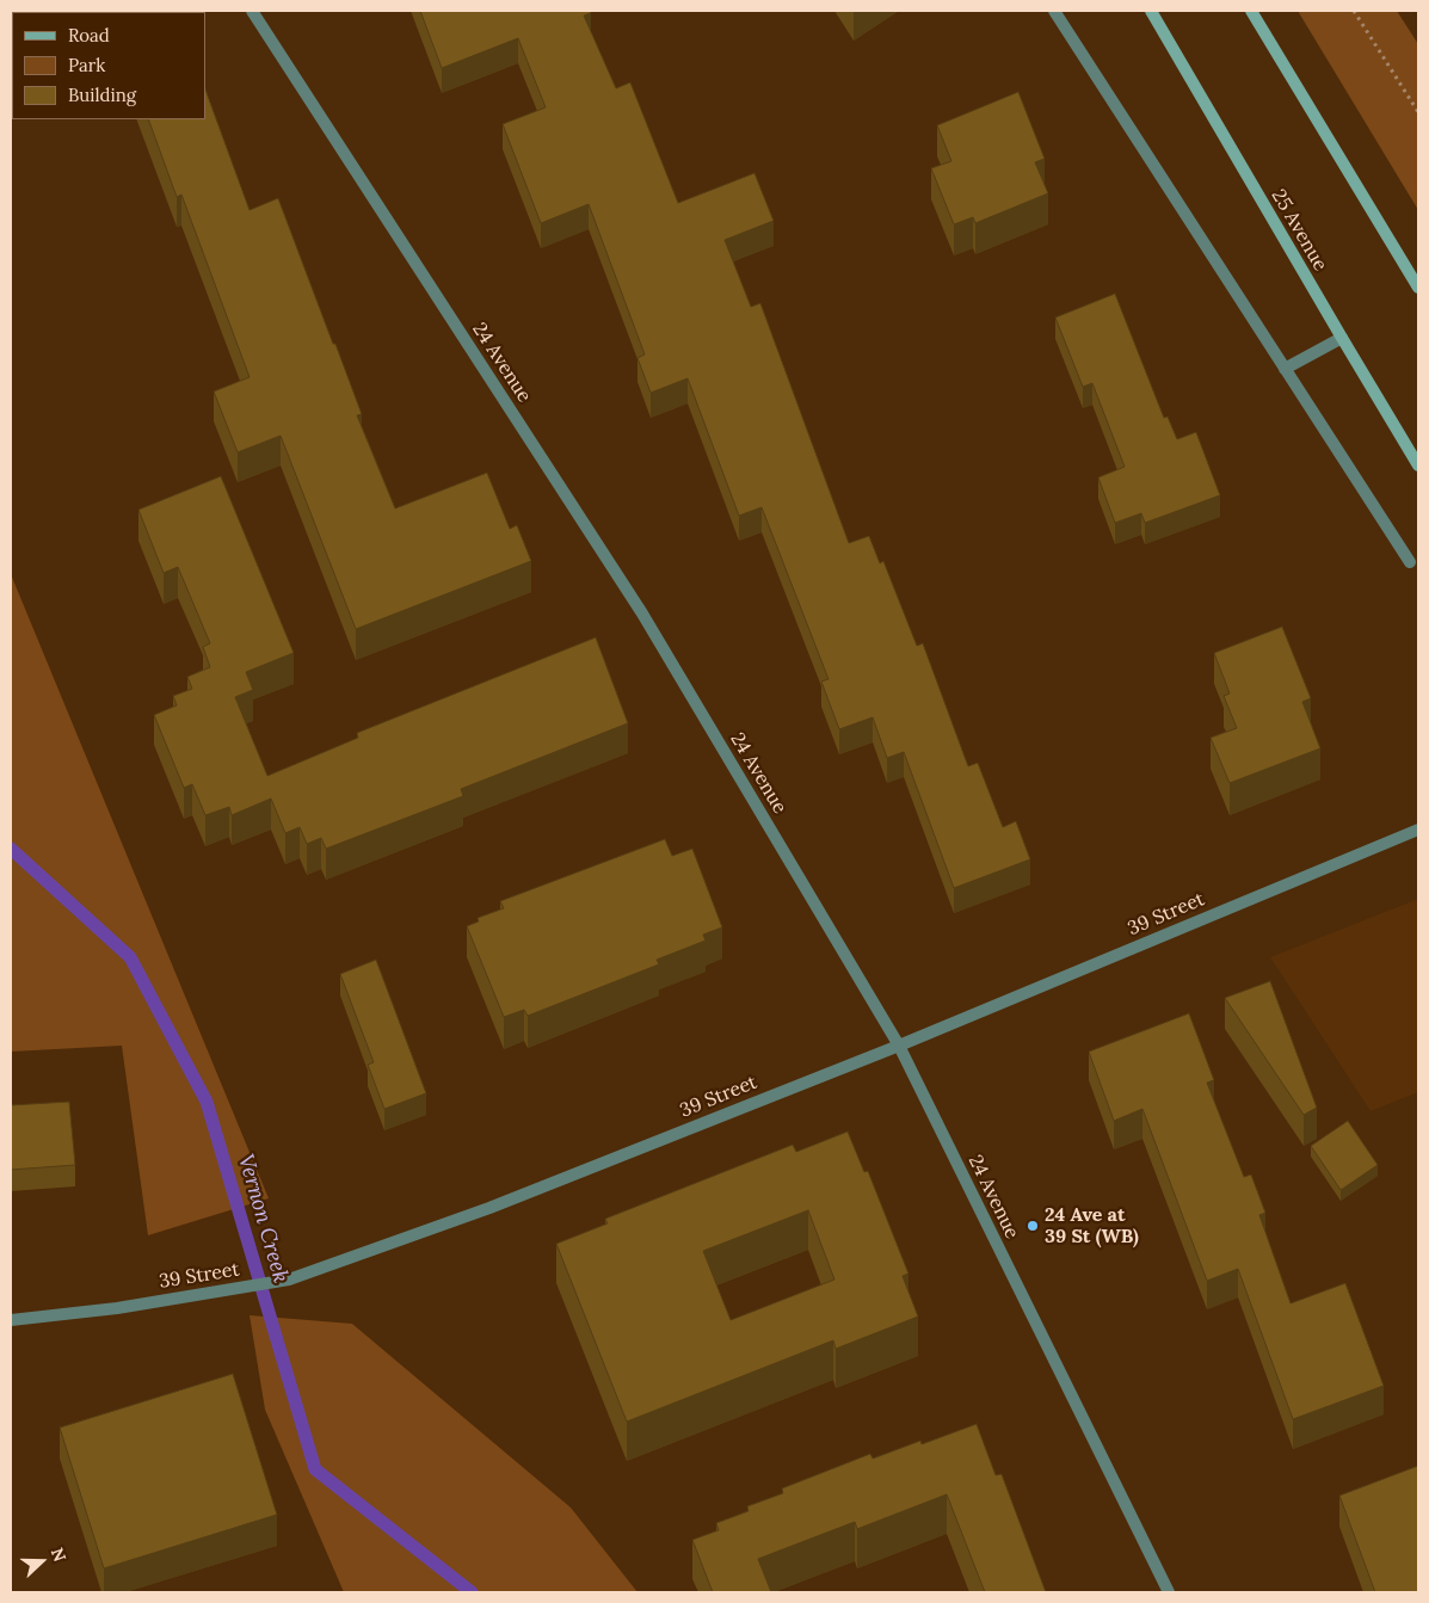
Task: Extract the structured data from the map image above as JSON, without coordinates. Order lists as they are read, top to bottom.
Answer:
{
  "streets": {
    "main road": ["25 Avenue"],
    "street": ["24 Avenue", "39 Street"]
  },
  "crossings": [
    ["24 Avenue", "39 Street"]
  ],
  "water": ["Vernon Creek"],
  "places": ["24 Ave at 39 St (WB)"],
  "legend": ["Road", "Park", "Building"],
  "north": "right"
}
